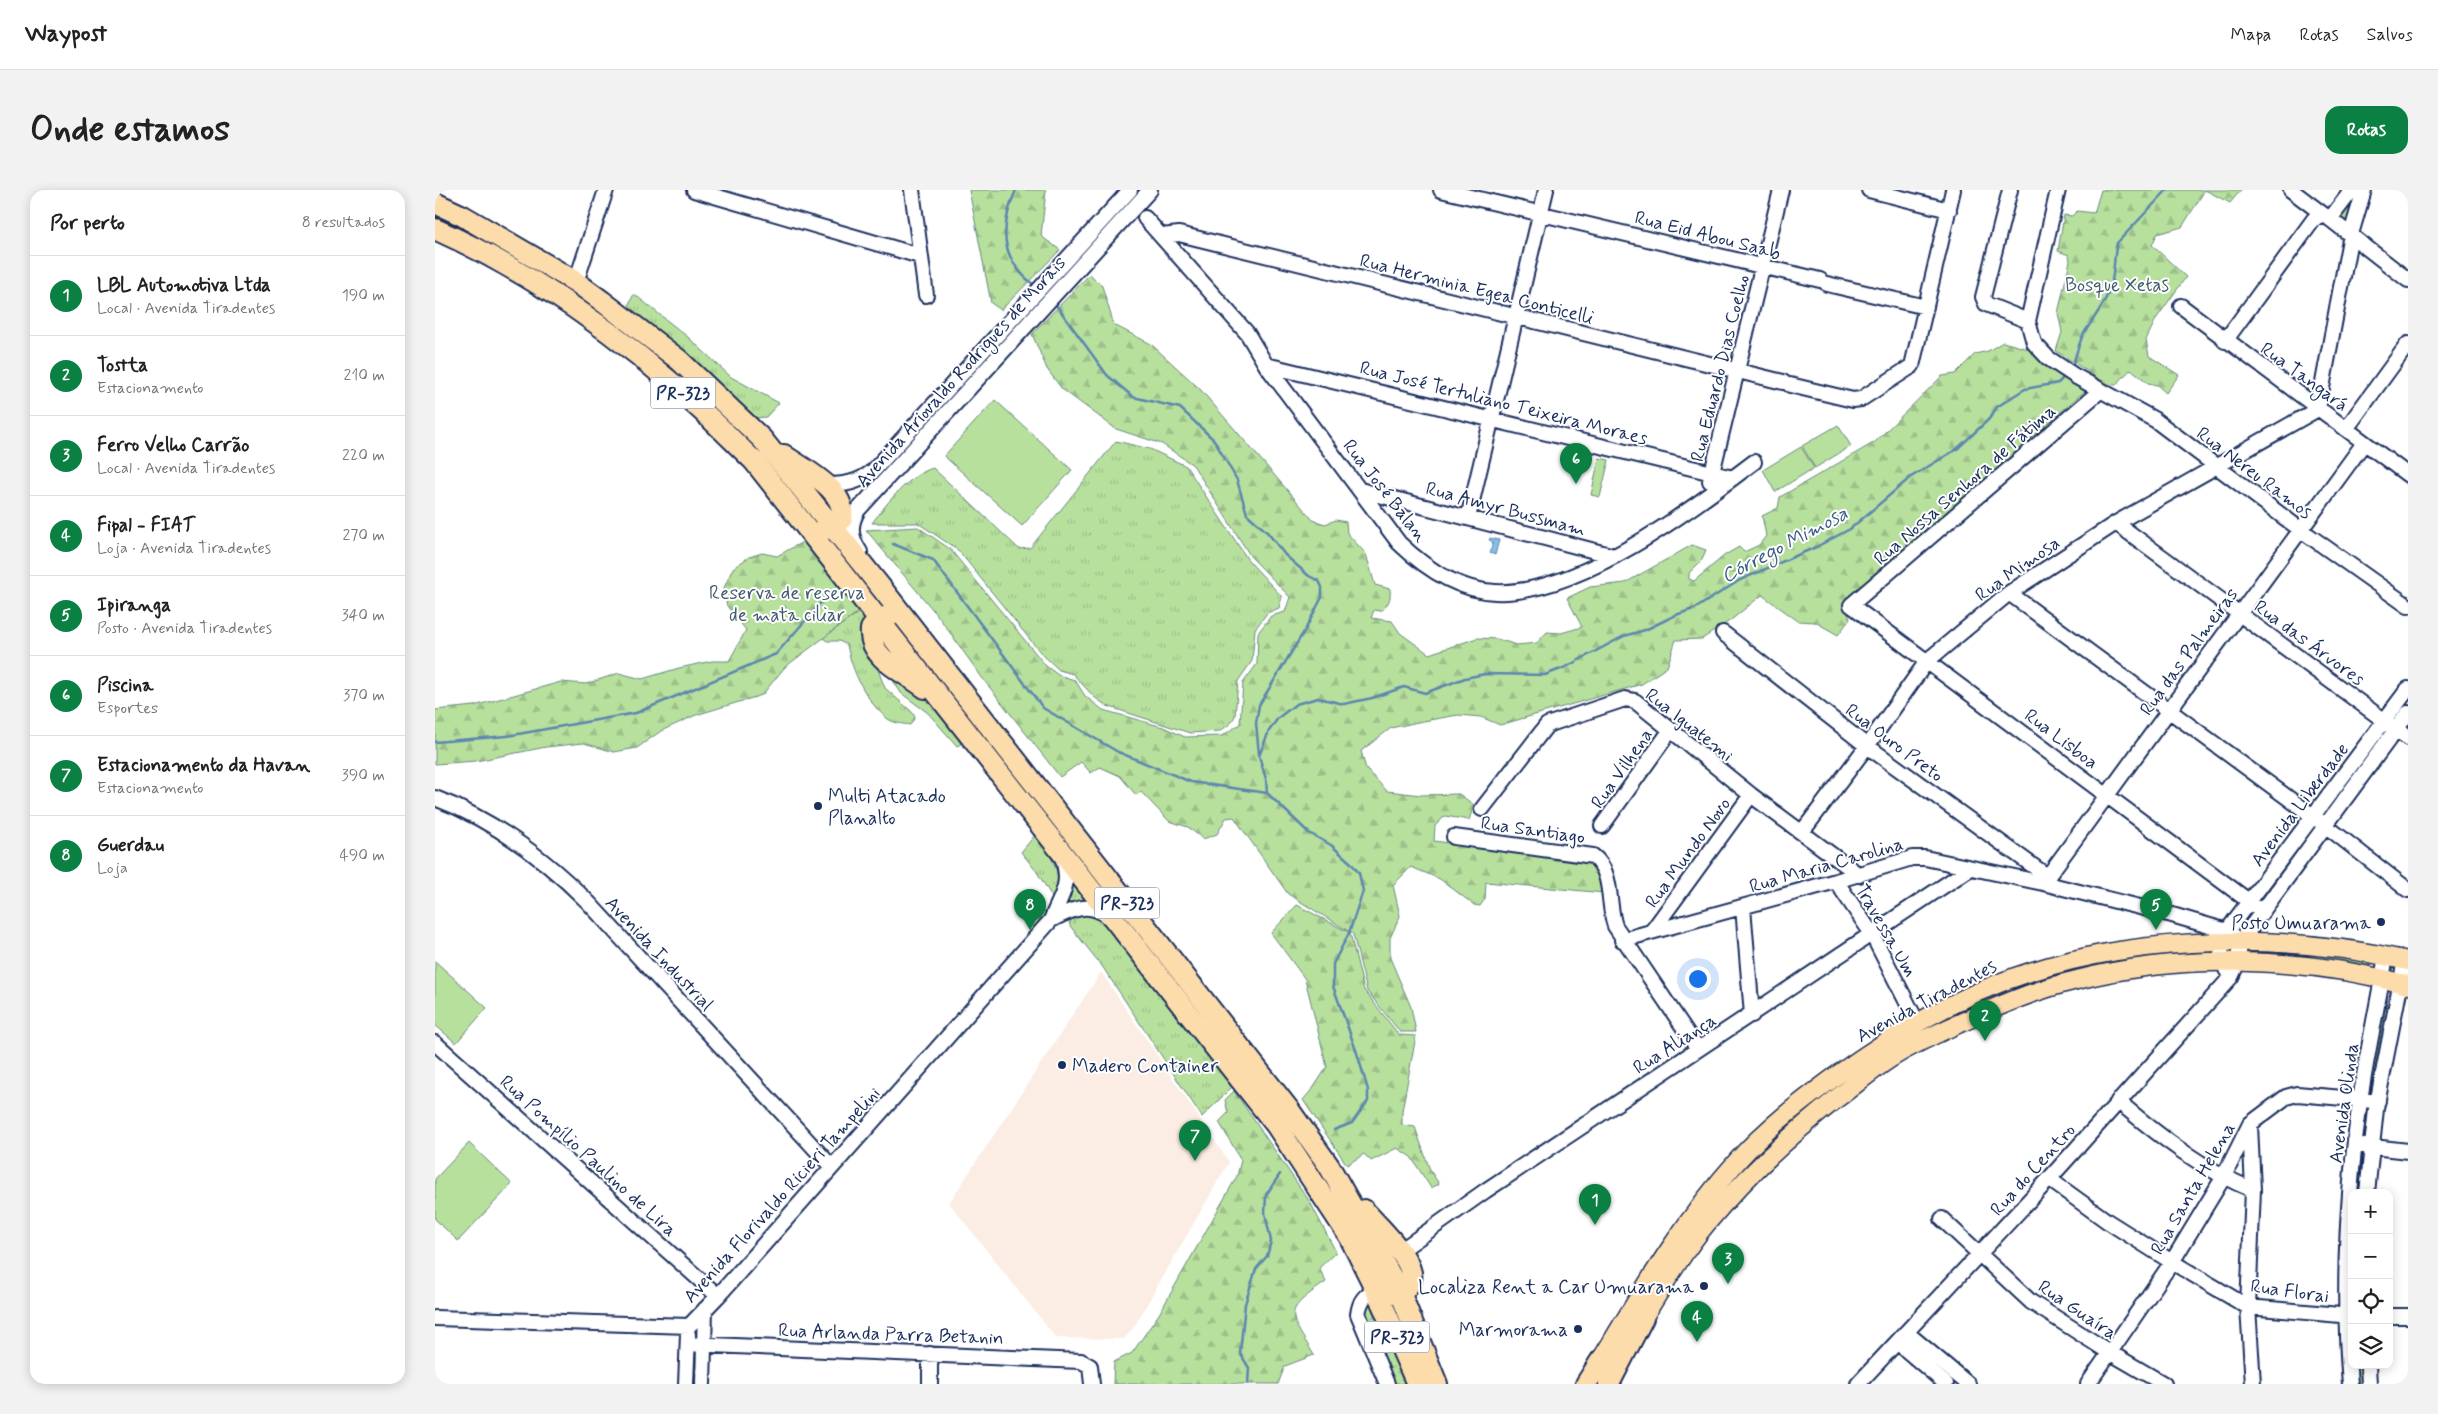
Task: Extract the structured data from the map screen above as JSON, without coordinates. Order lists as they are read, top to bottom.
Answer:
{
  "streets": {
    "highway": ["PR-323"],
    "main road": ["Avenida Tiradentes"],
    "street": [
      "Rua Eid Abou Saab",
      "Rua Herminia Egea Conticelli",
      "Rua Eduardo Dias Coelho",
      "Avenida Ariovaldo Rodrigues de Morais",
      "Rua Tangará",
      "Rua José Tertuliano Teixeira Moraes",
      "Rua Nereu Ramos",
      "Rua Nossa Senhora de Fátima",
      "Rua José Balan",
      "Rua Amyr Bussmam",
      "Rua Mimosa",
      "Rua das Árvores",
      "Rua das Palmeiras",
      "Rua Iguatemi",
      "Rua Lisboa",
      "Rua Ouro Preto",
      "Rua Vilhena",
      "Avenida Liberdade",
      "Rua Santiago",
      "Rua Mundo Novo",
      "Rua Maria Carolina",
      "Travessa Um",
      "Avenida Industrial",
      "Rua Aliança",
      "Avenida Olinda",
      "Rua Pompílio Paulino de Lira",
      "Rua do Centro",
      "Rua Santa Helena",
      "Avenida Florivaldo Ricieri Tampelini",
      "Rua Florai",
      "Rua Guaíra",
      "Rua Arlanda Parra Betanin"
    ]
  },
  "crossings": [
    ["Rua Eid Abou Saab", "Rua Herminia Egea Conticelli"],
    ["Rua Eid Abou Saab", "Rua Eduardo Dias Coelho"],
    ["Rua Herminia Egea Conticelli", "Rua Eduardo Dias Coelho"],
    ["Rua Herminia Egea Conticelli", "Rua José Balan"],
    ["Rua Eduardo Dias Coelho", "Rua José Tertuliano Teixeira Moraes"],
    ["Rua Eduardo Dias Coelho", "Rua José Balan"],
    ["Avenida Ariovaldo Rodrigues de Morais", "PR-323"],
    ["Rua Tangará", "Rua Mimosa"],
    ["Rua Tangará", "Rua das Palmeiras"],
    ["PR-323", "Avenida Florivaldo Ricieri Tampelini"],
    ["Rua José Tertuliano Teixeira Moraes", "Rua José Balan"],
    ["Rua Nereu Ramos", "Rua Nossa Senhora de Fátima"],
    ["Rua Nereu Ramos", "Rua Mimosa"],
    ["Rua Nereu Ramos", "Rua das Palmeiras"],
    ["Rua Nossa Senhora de Fátima", "Rua Lisboa"],
    ["Rua José Balan", "Rua Amyr Bussmam"],
    ["Rua Mimosa", "Rua das Árvores"],
    ["Rua Mimosa", "Rua Iguatemi"],
    ["Rua Mimosa", "Rua Lisboa"],
    ["Rua Mimosa", "Rua Ouro Preto"],
    ["Rua das Árvores", "Rua das Palmeiras"],
    ["Rua das Árvores", "Avenida Liberdade"],
    ["Rua das Palmeiras", "Rua Lisboa"],
    ["Rua das Palmeiras", "Rua Ouro Preto"],
    ["Rua das Palmeiras", "Rua Maria Carolina"],
    ["Rua Iguatemi", "Rua Vilhena"],
    ["Rua Iguatemi", "Rua Mundo Novo"],
    ["Rua Iguatemi", "Rua Maria Carolina"],
    ["Rua Lisboa", "Avenida Liberdade"],
    ["Rua Ouro Preto", "Rua Maria Carolina"],
    ["Avenida Liberdade", "Rua Maria Carolina"],
    ["Avenida Liberdade", "Avenida Tiradentes"],
    ["Rua Santiago", "Rua Maria Carolina"],
    ["Rua Santiago", "Rua Aliança"],
    ["Rua Mundo Novo", "Rua Maria Carolina"],
    ["Rua Maria Carolina", "Travessa Um"],
    ["Rua Maria Carolina", "Avenida Tiradentes"],
    ["Rua Maria Carolina", "Rua Aliança"],
    ["Travessa Um", "Avenida Tiradentes"],
    ["Travessa Um", "Rua Aliança"],
    ["Avenida Industrial", "Avenida Florivaldo Ricieri Tampelini"],
    ["Avenida Tiradentes", "Avenida Olinda"],
    ["Avenida Tiradentes", "Rua do Centro"],
    ["Avenida Olinda", "Rua Santa Helena"],
    ["Rua Pompílio Paulino de Lira", "Avenida Florivaldo Ricieri Tampelini"],
    ["Rua do Centro", "Rua Florai"],
    ["Rua do Centro", "Rua Guaíra"],
    ["Rua Santa Helena", "Rua Florai"],
    ["Rua Santa Helena", "Rua Guaíra"]
  ],
  "water": ["Córrego Mimosa"],
  "parks": ["Bosque Xetas", "Reserva de reserva de mata ciliar"],
  "places": [
    "Multi Atacado Planalto",
    "Posto Umuarama",
    "Madero Container",
    "Localiza Rent a Car Umuarama",
    "Marmorama"
  ],
  "page": {
    "header": "Waypost",
    "nav": ["Mapa", "Rotas", "Salvos"],
    "buttons": "Rotas",
    "title": "Onde estamos",
    "heading": ["Por perto", "8 resultados"],
    "list": [
      {
        "mark": "1",
        "name": "LBL Automotiva Ltda",
        "note": "Local · Avenida Tiradentes",
        "value": "190 m"
      },
      {
        "mark": "2",
        "name": "Tostta",
        "note": "Estacionamento",
        "value": "210 m"
      },
      {
        "mark": "3",
        "name": "Ferro Velho Carrão",
        "note": "Local · Avenida Tiradentes",
        "value": "220 m"
      },
      {
        "mark": "4",
        "name": "Fipal - FIAT",
        "note": "Loja · Avenida Tiradentes",
        "value": "270 m"
      },
      {
        "mark": "5",
        "name": "Ipiranga",
        "note": "Posto · Avenida Tiradentes",
        "value": "340 m"
      },
      {
        "mark": "6",
        "name": "Piscina",
        "note": "Esportes",
        "value": "370 m"
      },
      {
        "mark": "7",
        "name": "Estacionamento da Havan",
        "note": "Estacionamento",
        "value": "390 m"
      },
      {
        "mark": "8",
        "name": "Guerdau",
        "note": "Loja",
        "value": "490 m"
      }
    ],
    "pins": [
      "6",
      "5",
      "8",
      "2",
      "7",
      "1",
      "3",
      "4"
    ],
    "map_buttons": ["+", "−"]
  }
}
